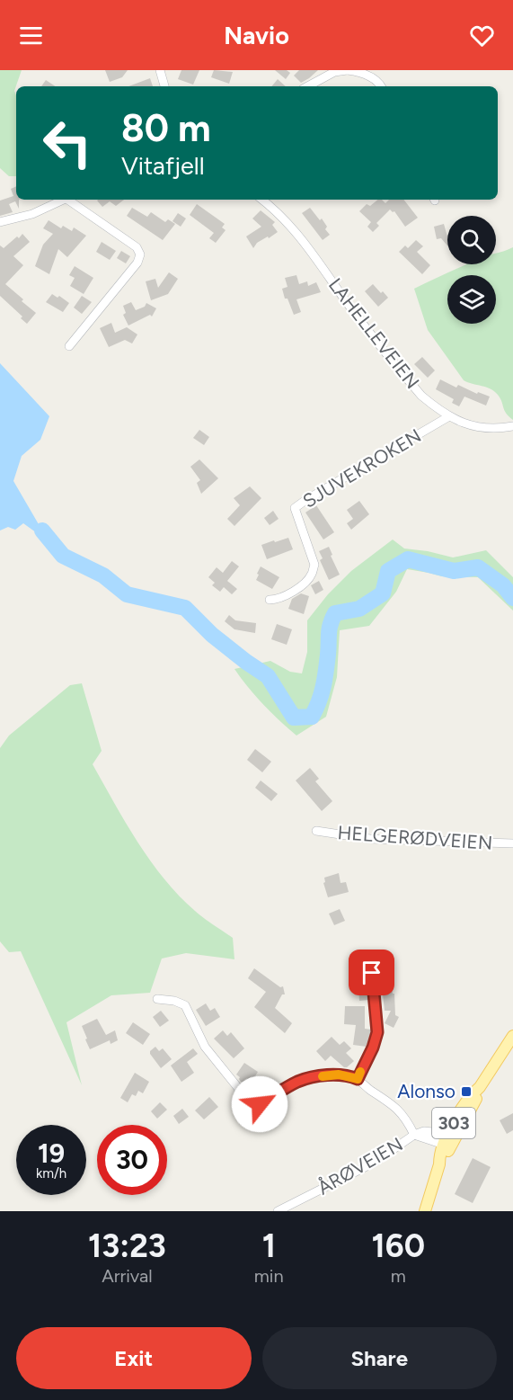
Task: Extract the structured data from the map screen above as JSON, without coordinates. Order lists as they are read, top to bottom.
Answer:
{
  "streets": {
    "main road": ["303"],
    "street": [
      "LAHELLEVEIEN",
      "SJUVEKROKEN",
      "HELGERØDVEIEN",
      "ÅRØVEIEN"
    ]
  },
  "crossings": [
    ["LAHELLEVEIEN", "SJUVEKROKEN"],
    ["303", "ÅRØVEIEN"]
  ],
  "places": {
    "transit": ["Alonso"]
  },
  "page": {
    "header": "Navio",
    "turn": ["80 m", "Vitafjell"],
    "speed": "19 km/h",
    "limit": "30",
    "eta": [
      "13:23",
      "Arrival",
      "1",
      "min",
      "160",
      "m"
    ],
    "buttons": ["Exit", "Share"]
  }
}
